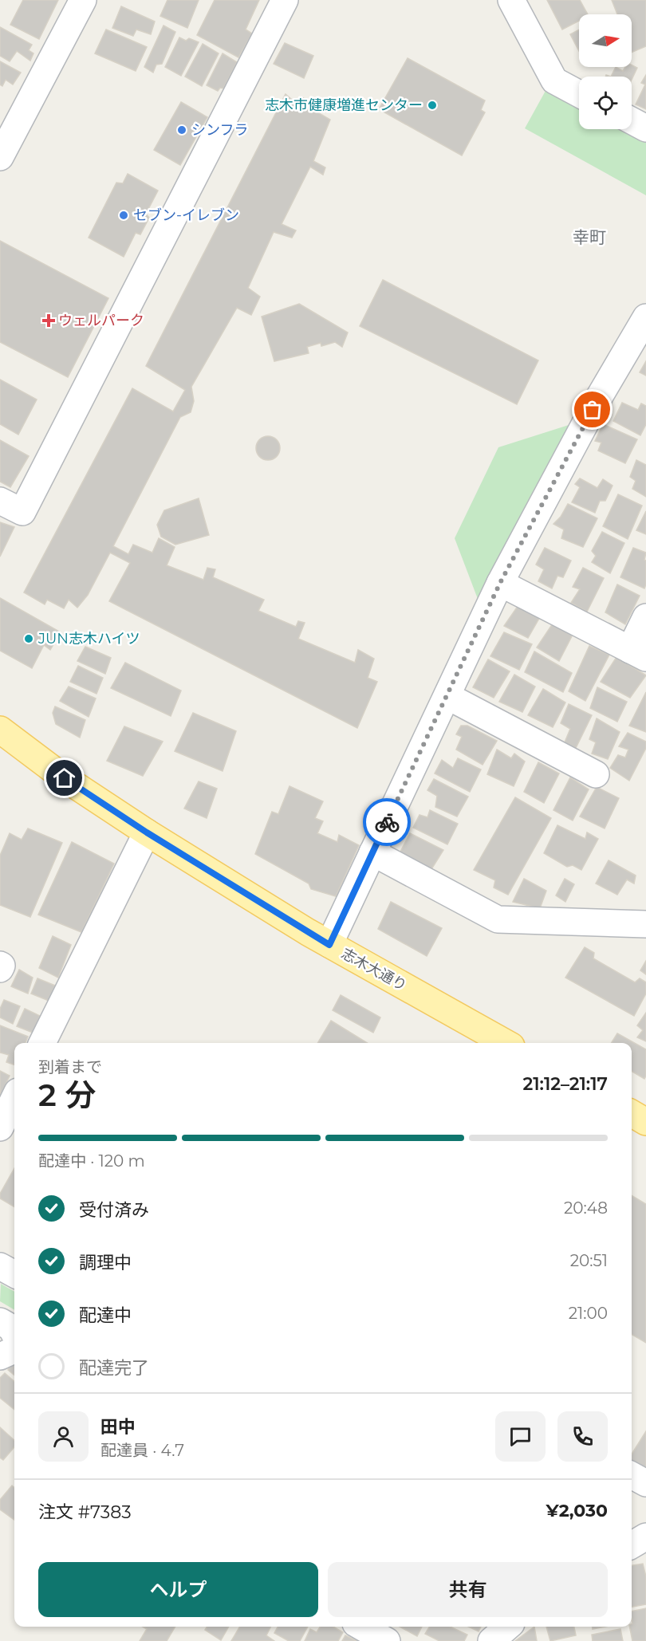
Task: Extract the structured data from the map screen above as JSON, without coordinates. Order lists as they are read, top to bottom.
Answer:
{
  "streets": {
    "main road": ["志木大通り"]
  },
  "districts": ["幸町"],
  "places": {
    "other": [
      "志木市健康増進センター",
      "シンフラ",
      "セブン-イレブン",
      "JUN志木ハイツ"
    ],
    "health": ["ウェルパーク"]
  },
  "north": "right",
  "page": {
    "heading": ["2 分", "到着まで", "21:12–21:17"],
    "panel": [
      "田中",
      "配達員 · 4.7",
      "注文 #7383",
      "¥2,030"
    ],
    "bar": "配達中 · 120 m",
    "list": [
      ["受付済み", "20:48"],
      ["調理中", "20:51"],
      ["配達中", "21:00"],
      "配達完了"
    ],
    "buttons": ["ヘルプ", "共有"]
  }
}
